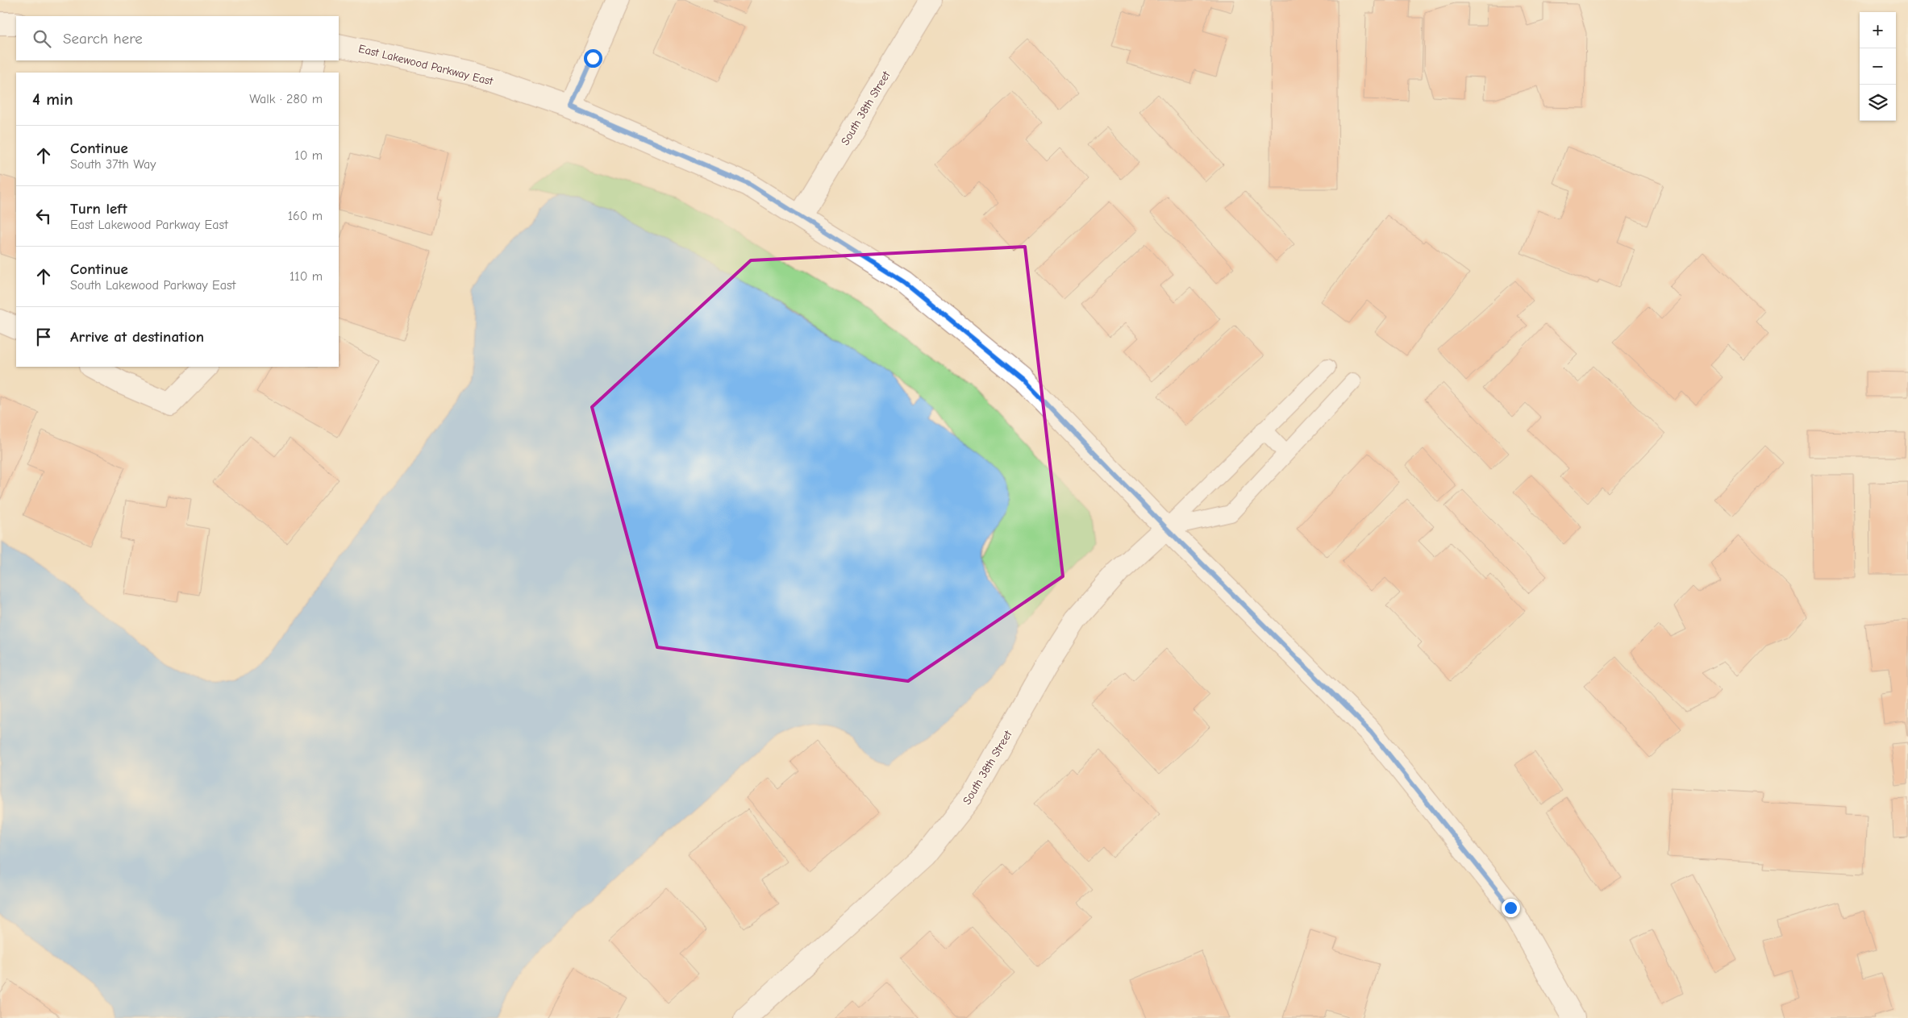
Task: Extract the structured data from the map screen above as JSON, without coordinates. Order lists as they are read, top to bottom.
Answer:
{
  "streets": {
    "street": ["East Lakewood Parkway East", "South 38th Street"]
  },
  "crossings": [
    ["East Lakewood Parkway East", "South 38th Street"]
  ],
  "page": {
    "map_buttons": ["+", "−"],
    "search": "Search here",
    "heading": ["4 min", "Walk · 280 m"],
    "list": [
      ["Continue", "South 37th Way", "10 m"],
      ["Turn left", "East Lakewood Parkway East", "160 m"],
      ["Continue", "South Lakewood Parkway East", "110 m"],
      "Arrive at destination"
    ]
  }
}
